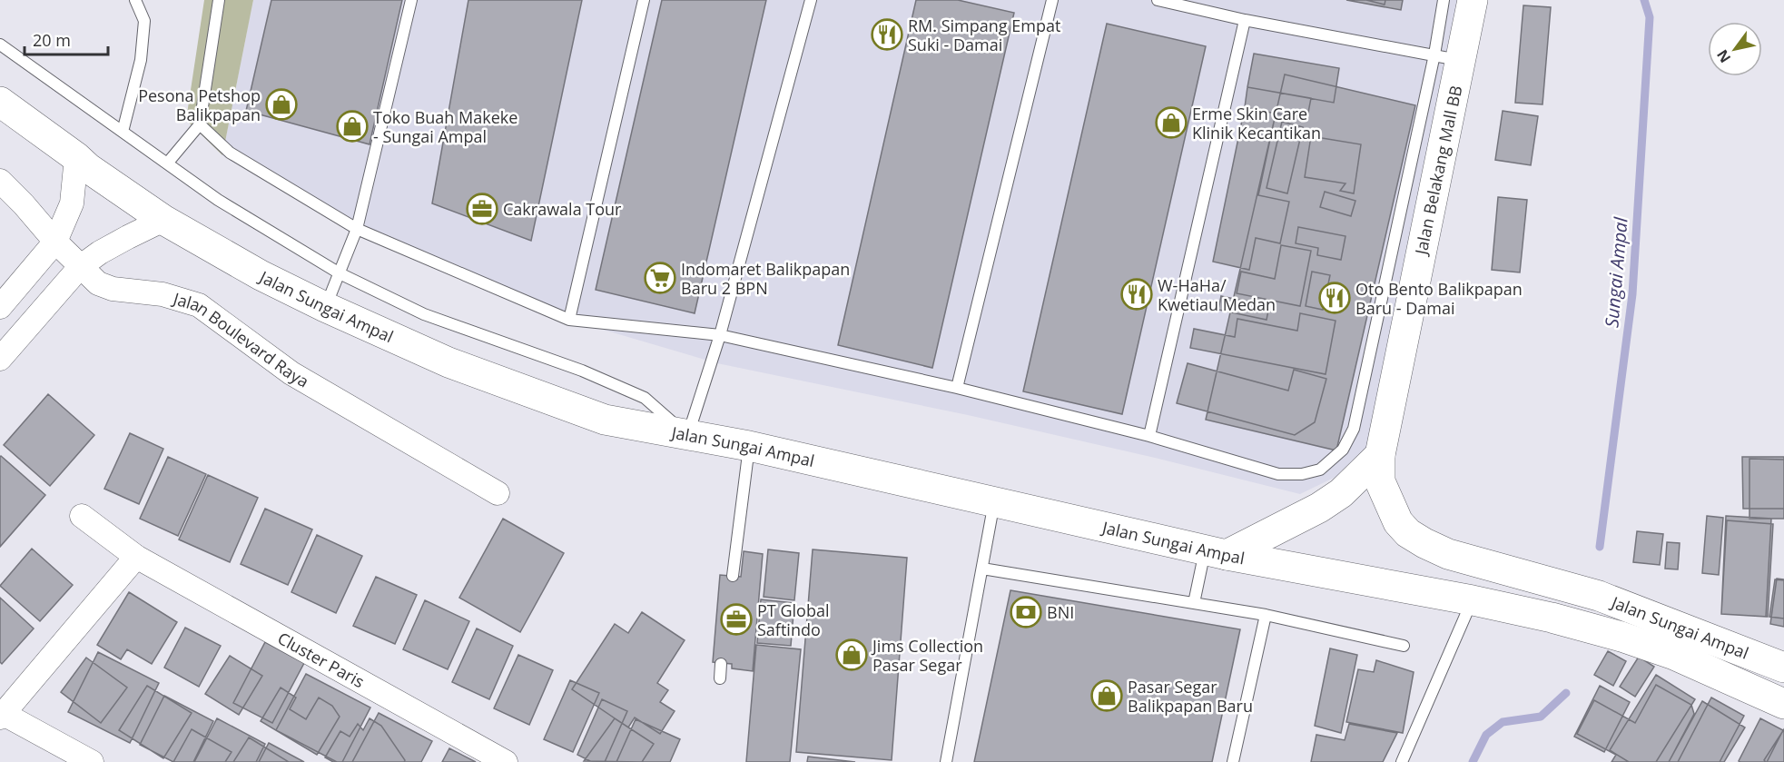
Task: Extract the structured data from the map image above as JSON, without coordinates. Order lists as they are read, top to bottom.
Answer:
{
  "streets": {
    "main road": ["Jalan Belakang Mall BB", "Jalan Sungai Ampal"],
    "street": ["Jalan Boulevard Raya", "Cluster Paris"]
  },
  "crossings": [
    ["Jalan Belakang Mall BB", "Jalan Sungai Ampal"]
  ],
  "water": ["Sungai Ampal"],
  "places": {
    "restaurant": ["RM. Simpang Empat Suki - Damai", "W-HaHa/ Kwetiau Medan", "Oto Bento Balikpapan Baru - Damai"],
    "shop": [
      "Pesona Petshop Balikpapan",
      "Erme Skin Care Klinik Kecantikan",
      "Toko Buah Makeke - Sungai Ampal",
      "Jims Collection Pasar Segar",
      "Pasar Segar Balikpapan Baru"
    ],
    "office": ["Cakrawala Tour", "PT Global Saftindo"],
    "supermarket": ["Indomaret Balikpapan Baru 2 BPN"],
    "bank": ["BNI"]
  },
  "scale_bar": "20 m",
  "north": "bottom left"
}
